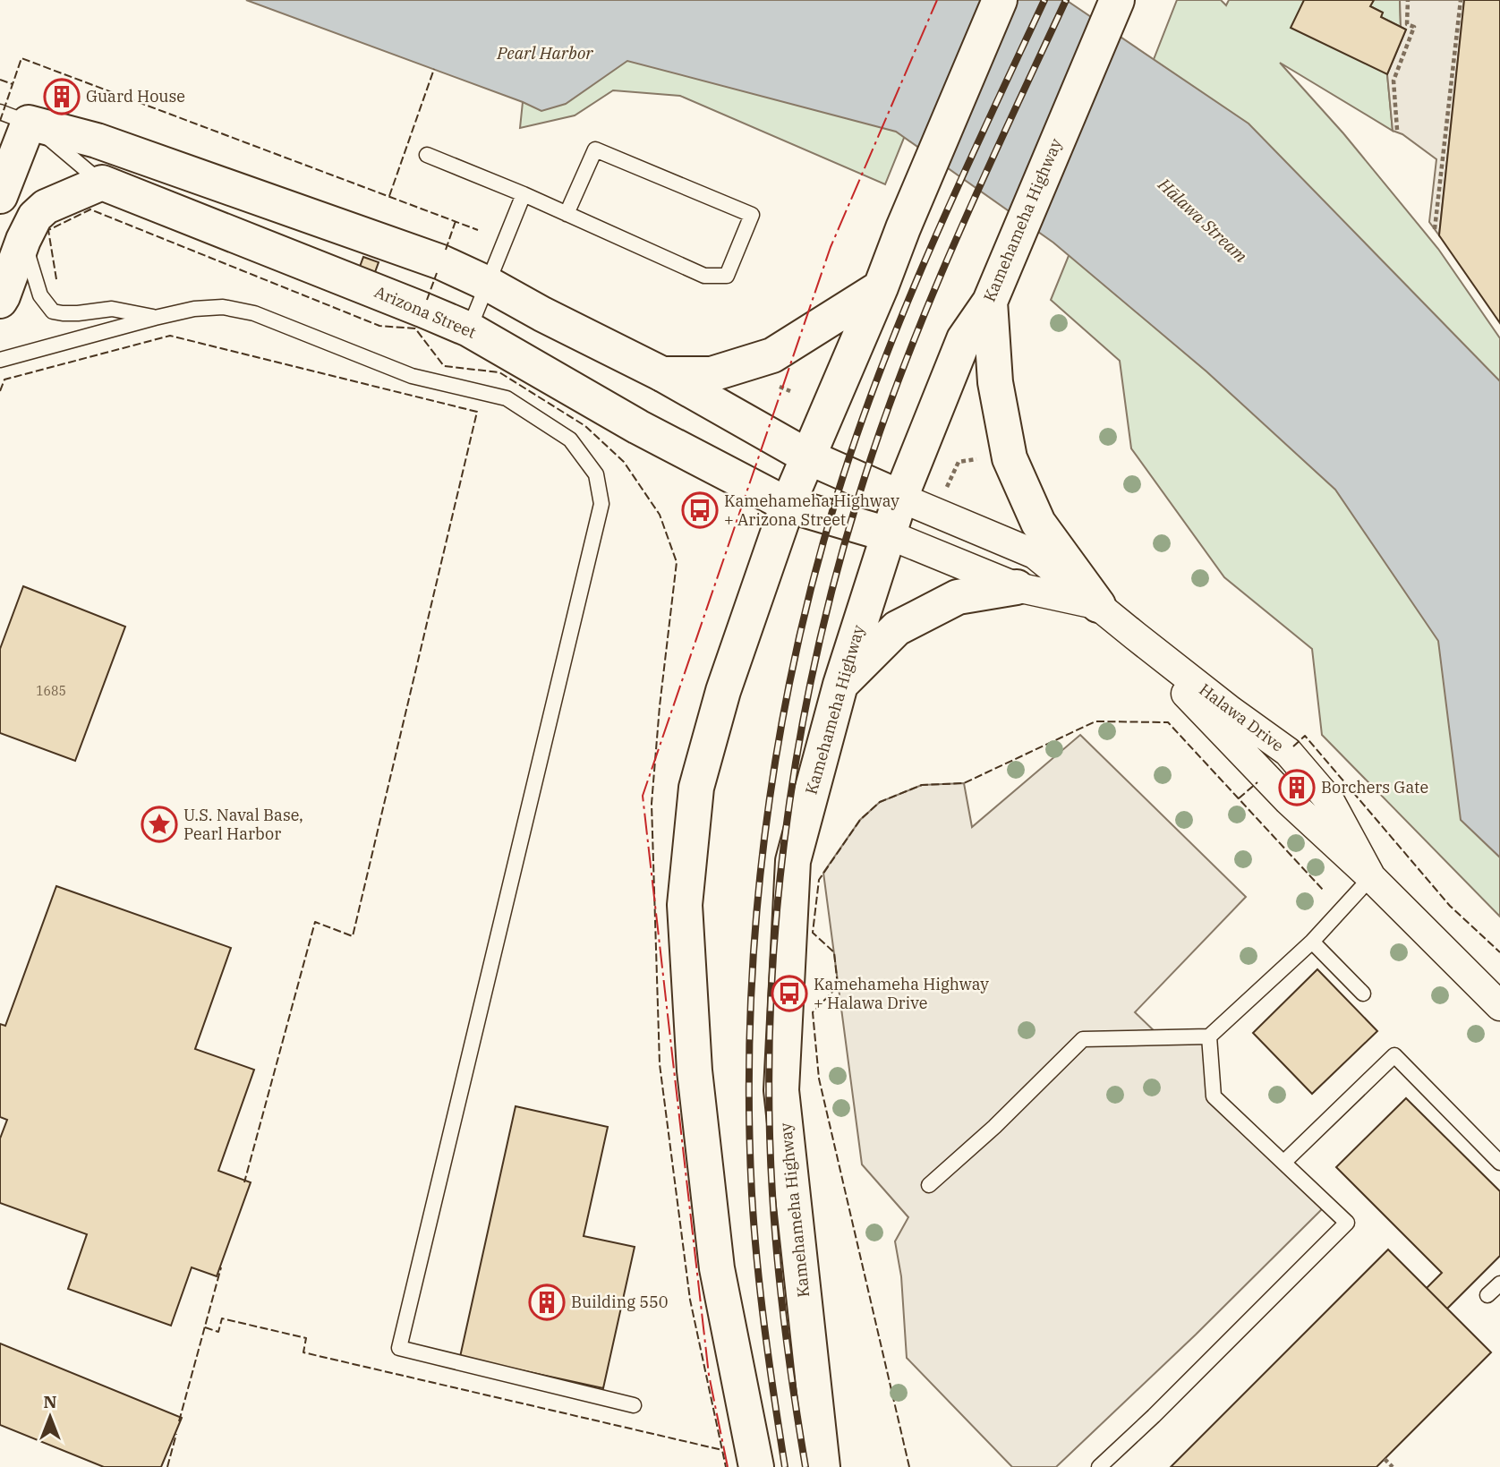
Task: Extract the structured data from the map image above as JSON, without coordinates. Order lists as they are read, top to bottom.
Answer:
{
  "streets": {
    "main road": ["Kamehameha Highway", "Arizona Street"],
    "street": ["Halawa Drive"]
  },
  "crossings": [
    ["Kamehameha Highway", "Arizona Street"],
    ["Kamehameha Highway", "Halawa Drive"],
    ["Arizona Street", "Halawa Drive"]
  ],
  "water": ["Pearl Harbor", "Hālawa Stream"],
  "places": {
    "building": ["Guard House", "Borchers Gate", "Building 550"],
    "bus stop": ["Kamehameha Highway + Arizona Street", "Kamehameha Highway + Halawa Drive"],
    "place": ["U.S. Naval Base, Pearl Harbor"]
  },
  "house_numbers": ["1685"],
  "north": "top"
}
